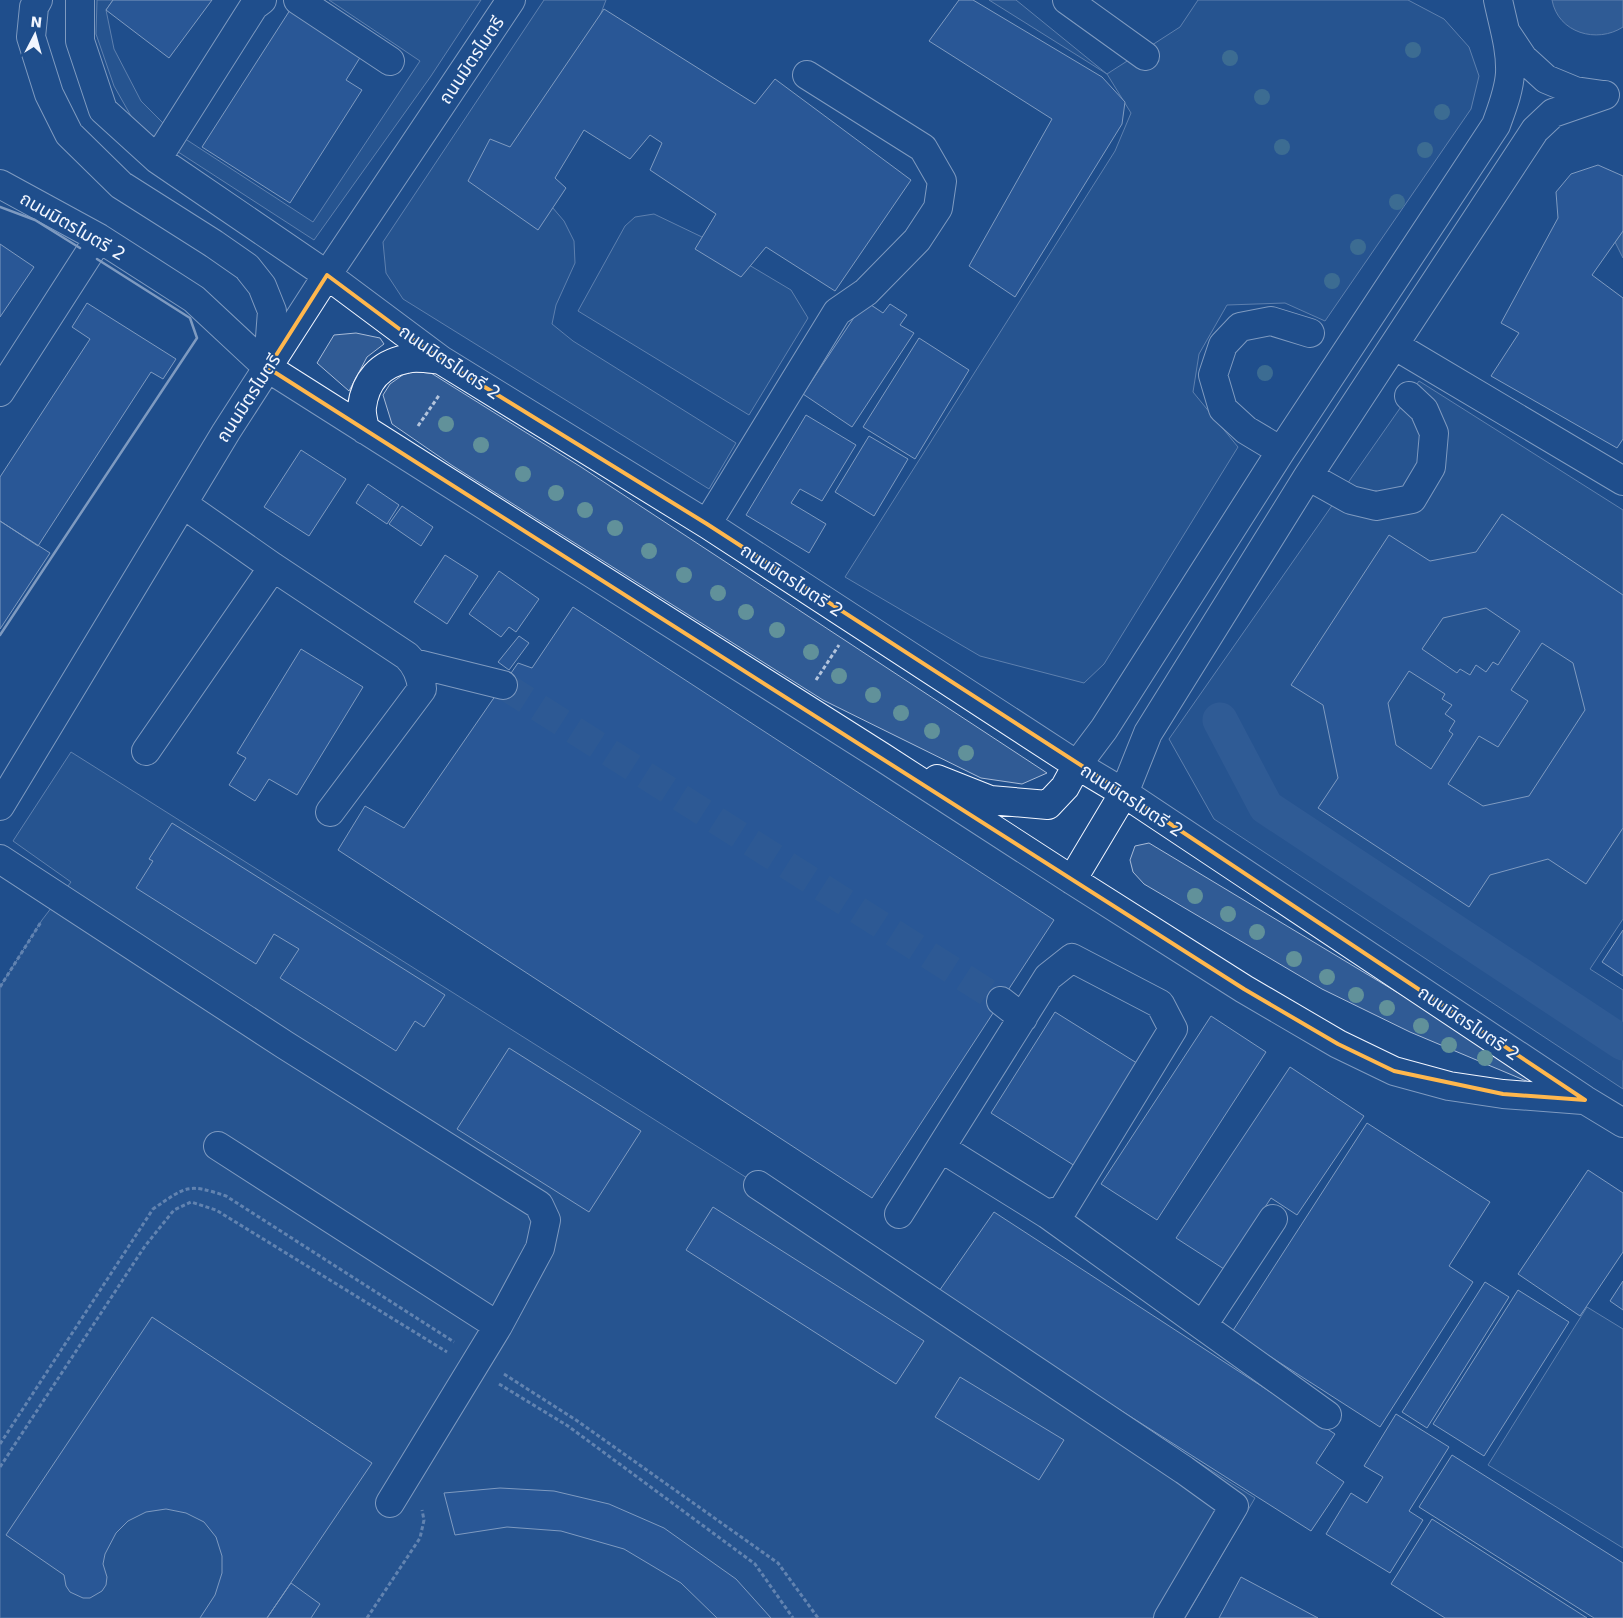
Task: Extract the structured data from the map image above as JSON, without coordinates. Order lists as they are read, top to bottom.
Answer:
{
  "streets": {
    "street": ["ถนนมิตรไมตรี", "ถนนมิตรไมตรี 2"]
  },
  "crossings": [
    ["ถนนมิตรไมตรี", "ถนนมิตรไมตรี 2"]
  ],
  "north": "top"
}
